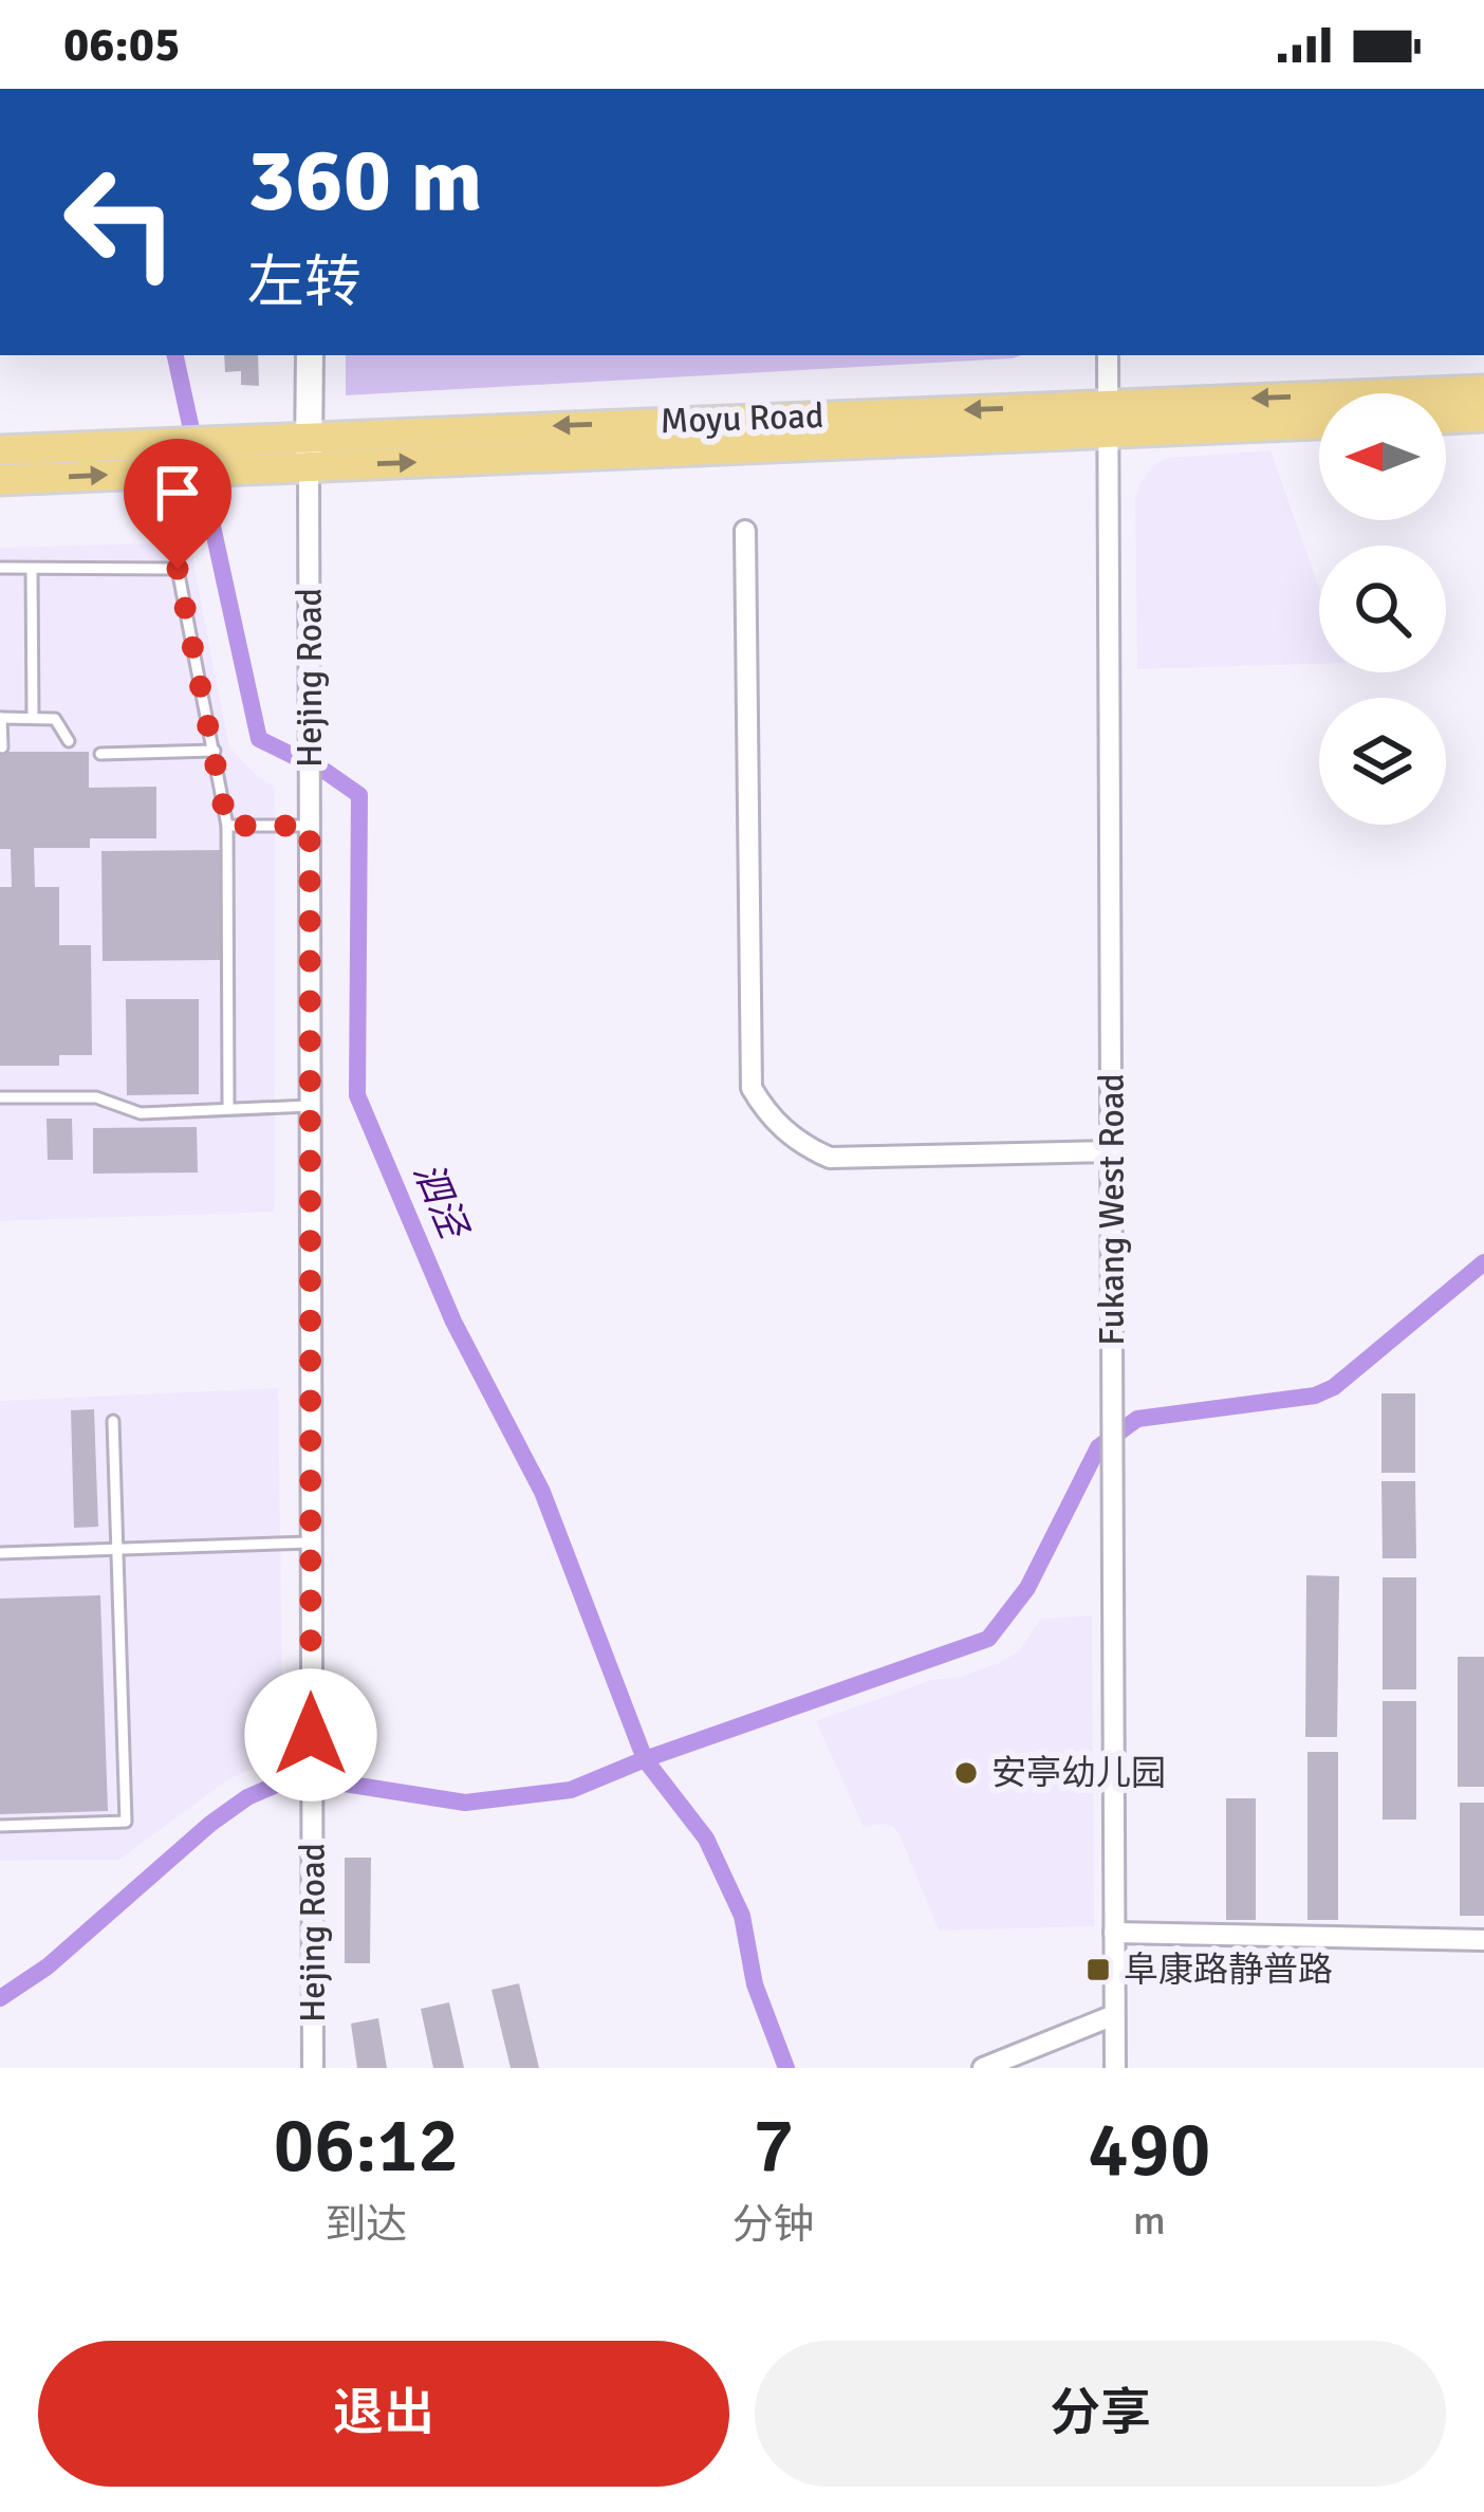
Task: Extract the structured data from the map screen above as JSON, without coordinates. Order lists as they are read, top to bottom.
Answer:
{
  "streets": {
    "main road": ["Moyu Road"],
    "street": ["Hejing Road", "Fukang West Road"]
  },
  "crossings": [
    ["Moyu Road", "Hejing Road"],
    ["Moyu Road", "Fukang West Road"]
  ],
  "water": ["泗泾"],
  "places": {
    "other": ["安亭幼儿园"],
    "transit": ["阜康路静普路"]
  },
  "north": "left",
  "page": {
    "status": "06:05",
    "turn": ["360 m", "左转"],
    "eta": [
      "06:12",
      "到达",
      "7",
      "分钟",
      "490",
      "m"
    ],
    "buttons": ["退出", "分享"]
  }
}
